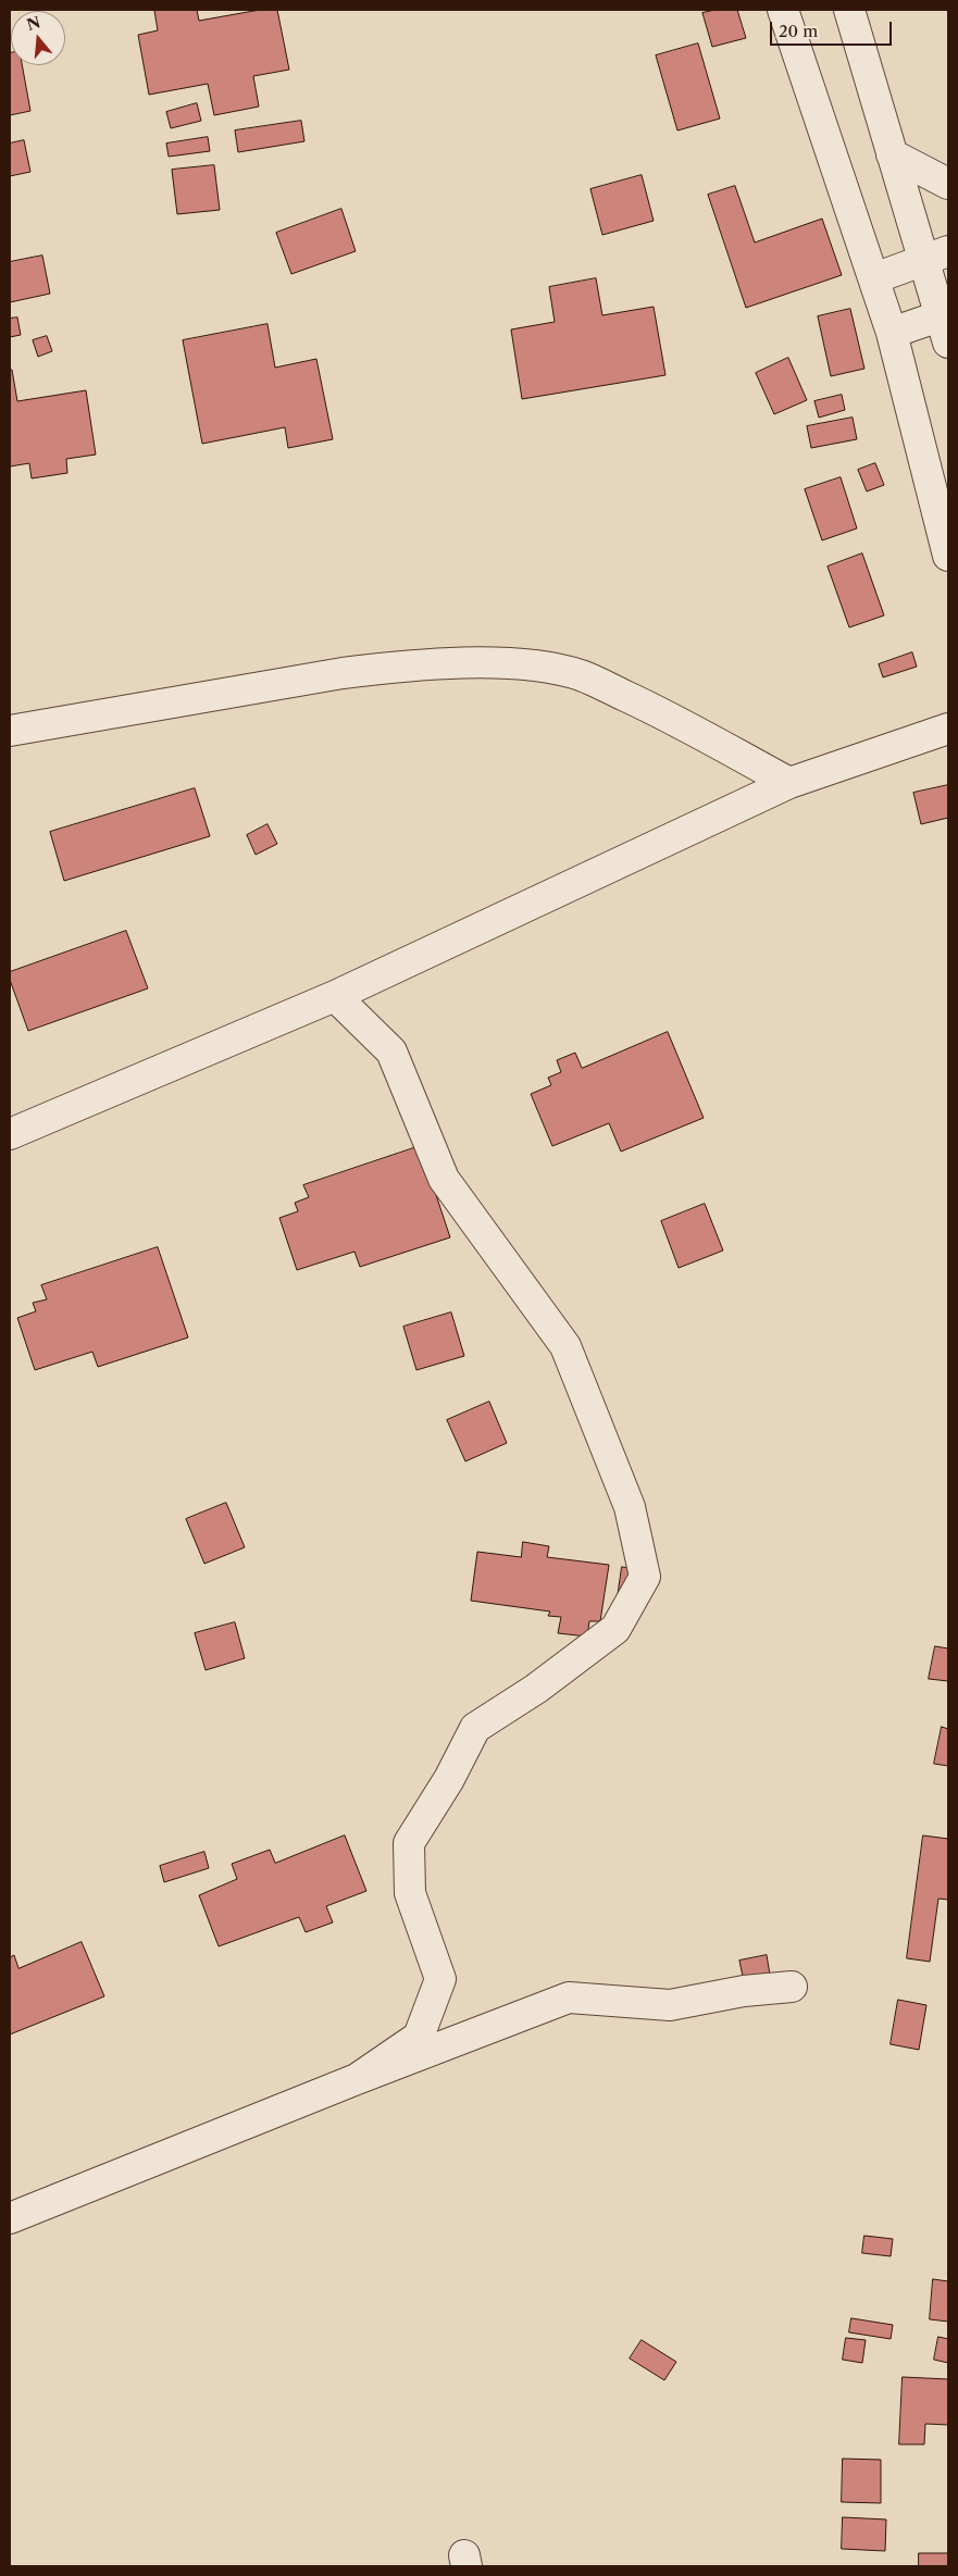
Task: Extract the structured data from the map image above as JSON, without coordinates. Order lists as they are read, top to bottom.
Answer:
{
  "scale_bar": "20 m",
  "north": "top"
}
